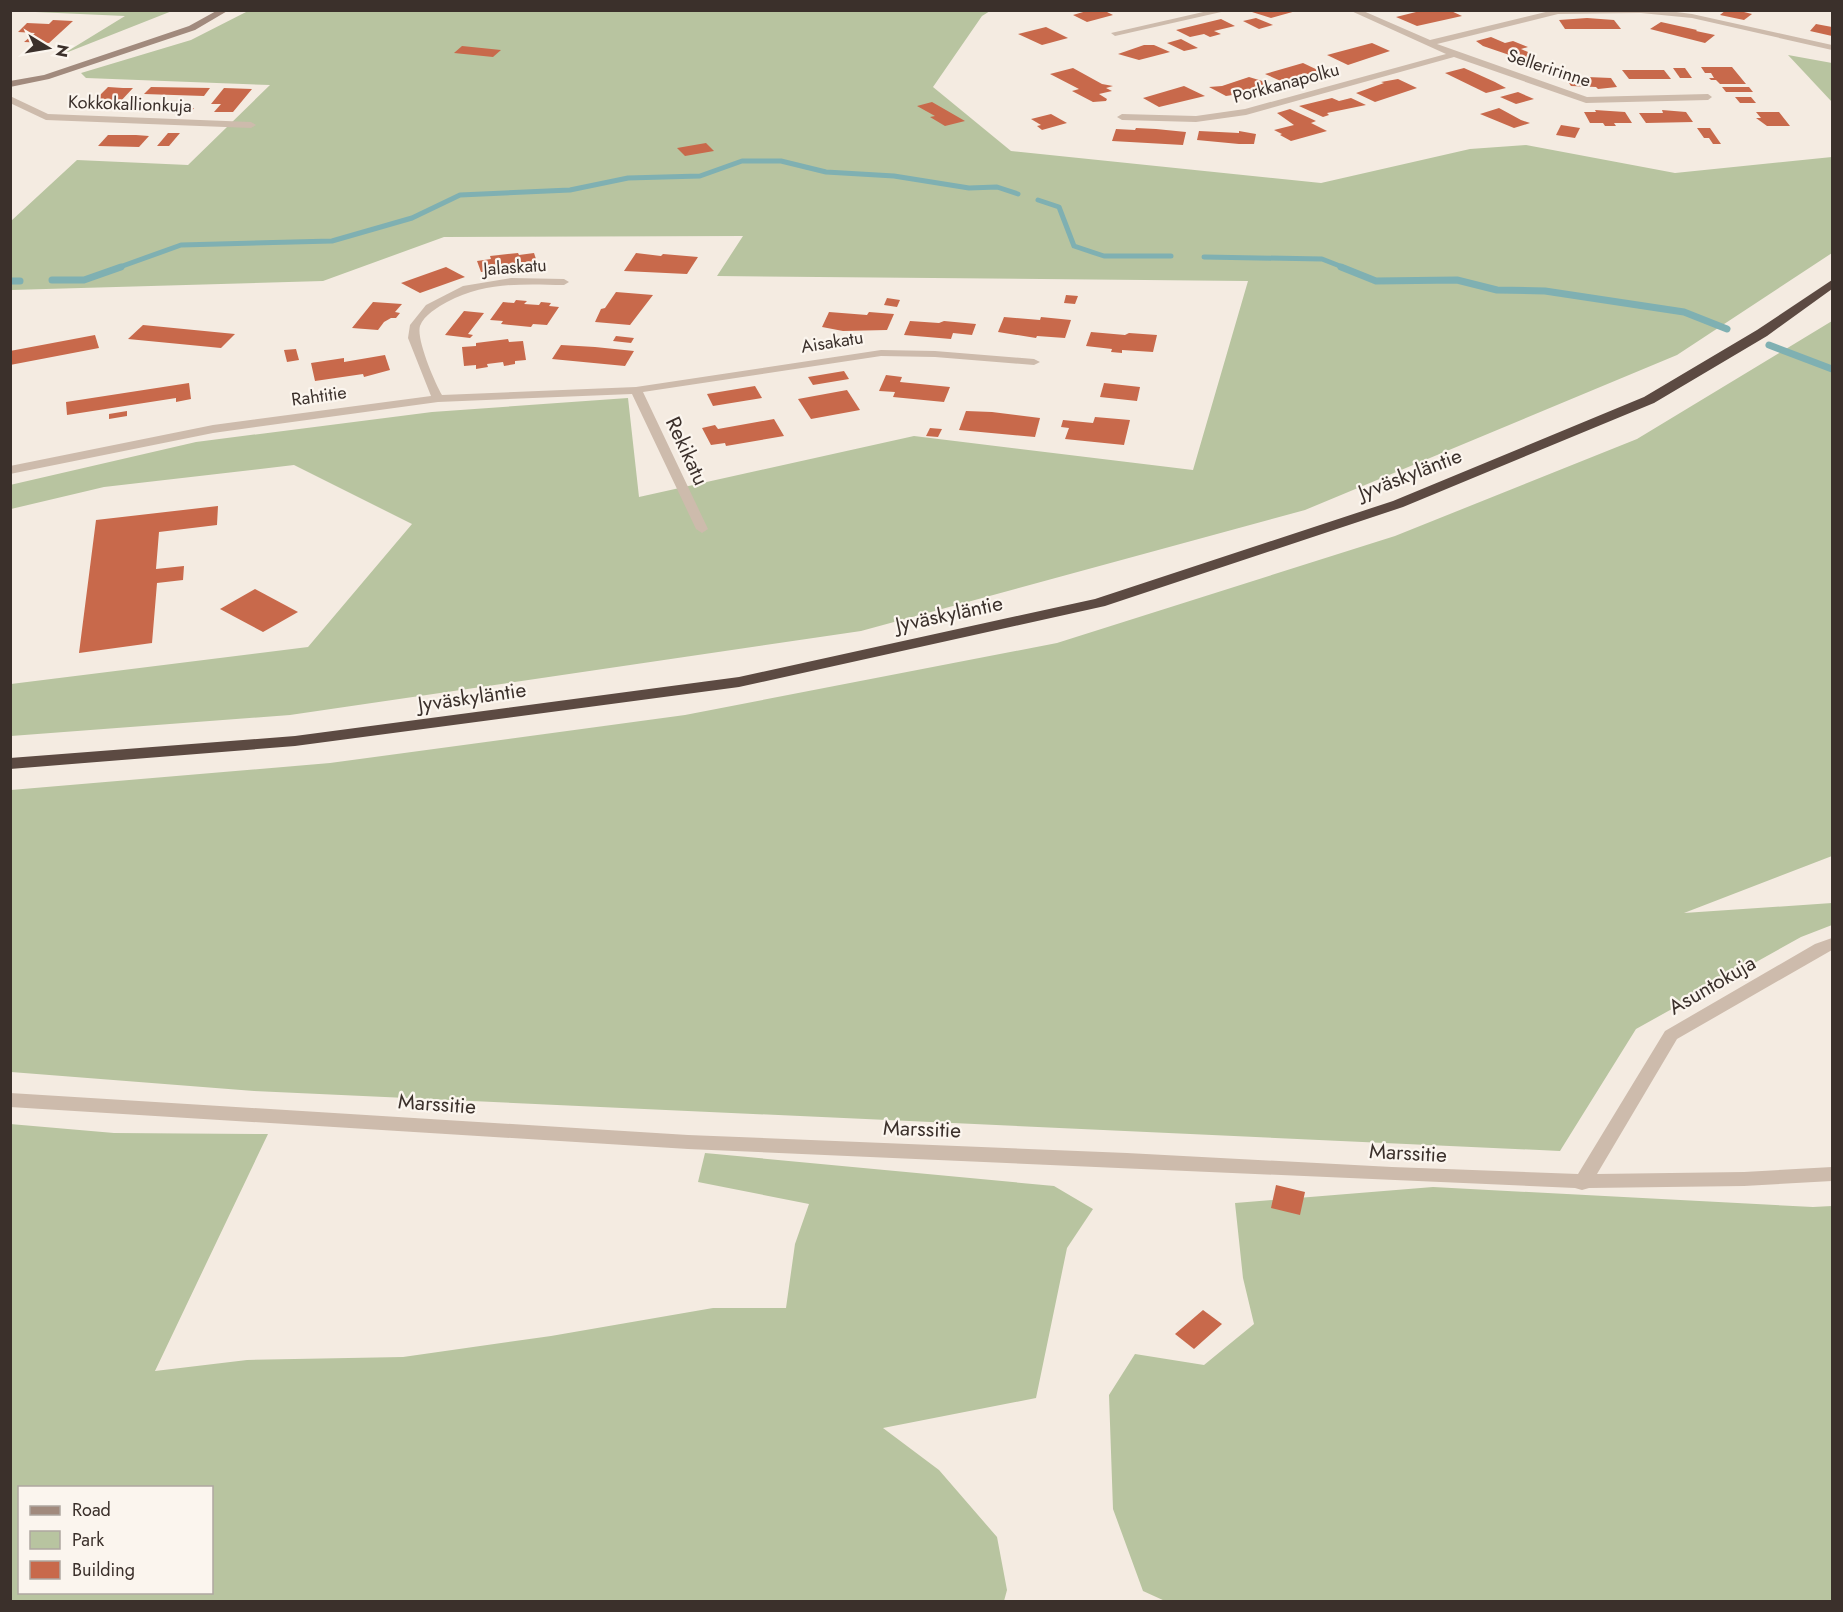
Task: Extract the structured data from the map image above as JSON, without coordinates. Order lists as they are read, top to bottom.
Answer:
{
  "streets": {
    "highway": ["Jyväskyläntie"],
    "street": [
      "Selleririnne",
      "Porkkanapolku",
      "Kokkokallionkuja",
      "Jalaskatu",
      "Aisakatu",
      "Rahtitie",
      "Rekikatu",
      "Asuntokuja",
      "Marssitie"
    ]
  },
  "crossings": [
    ["Selleririnne", "Porkkanapolku"],
    ["Jalaskatu", "Rahtitie"],
    ["Aisakatu", "Rahtitie"],
    ["Aisakatu", "Rekikatu"],
    ["Rahtitie", "Rekikatu"],
    ["Asuntokuja", "Marssitie"]
  ],
  "legend": ["Road", "Park", "Building"],
  "north": "right"
}
